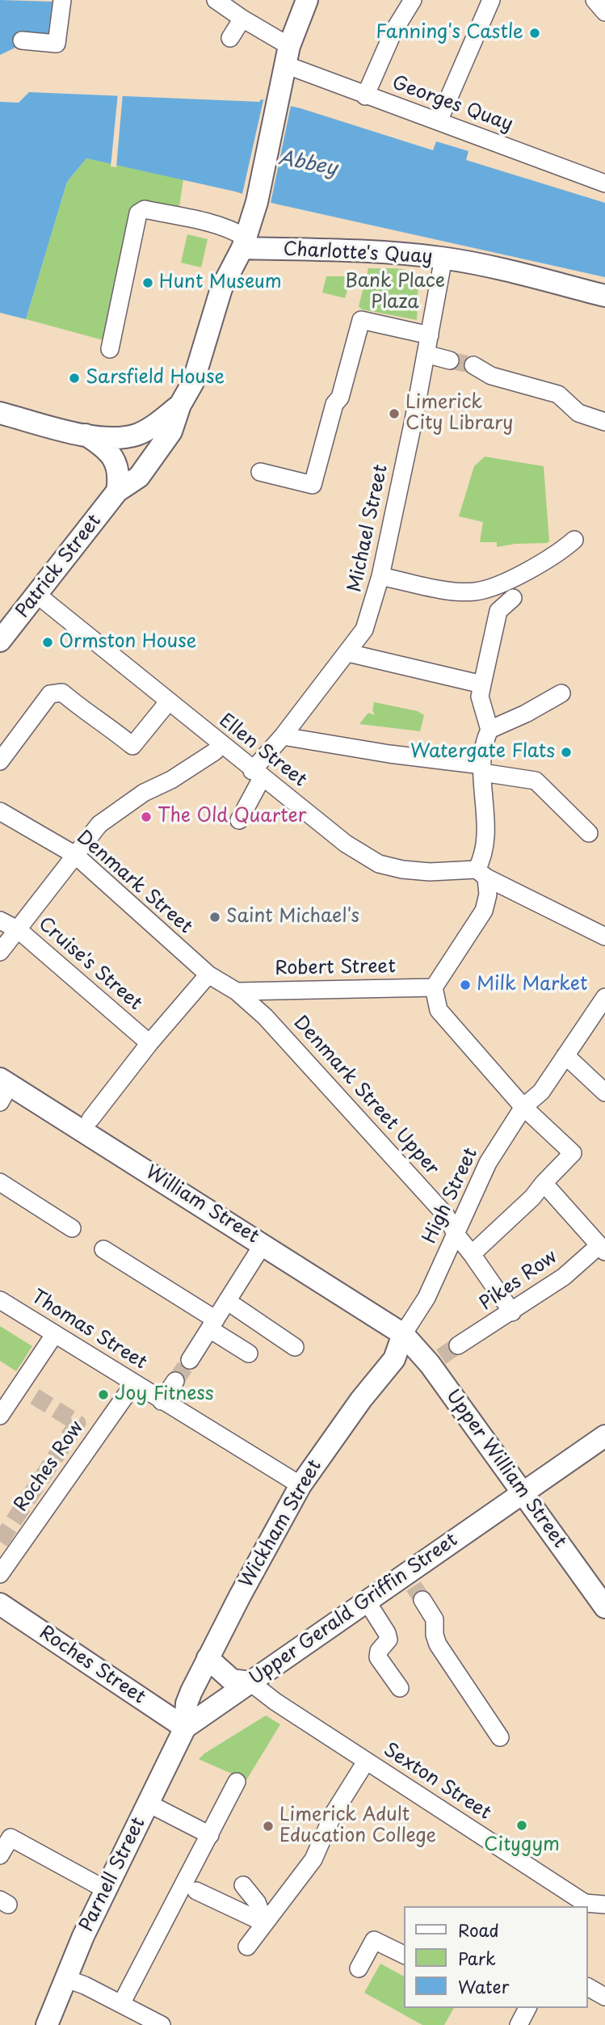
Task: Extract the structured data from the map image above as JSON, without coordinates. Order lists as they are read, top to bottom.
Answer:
{
  "streets": {
    "main road": [
      "Charlotte's Quay",
      "Patrick Street",
      "William Street",
      "Upper William Street",
      "Wickham Street",
      "Upper Gerald Griffin Street",
      "Roches Street",
      "Parnell Street"
    ],
    "street": [
      "Georges Quay",
      "Michael Street",
      "Ellen Street",
      "Denmark Street",
      "Cruise's Street",
      "Robert Street",
      "Denmark Street Upper",
      "High Street",
      "Pikes Row",
      "Thomas Street",
      "Roches Row",
      "Sexton Street"
    ]
  },
  "crossings": [
    ["Georges Quay", "Patrick Street"],
    ["Charlotte's Quay", "Michael Street"],
    ["Charlotte's Quay", "Patrick Street"],
    ["Michael Street", "Ellen Street"],
    ["Patrick Street", "Ellen Street"],
    ["Denmark Street", "Robert Street"],
    ["Denmark Street", "Denmark Street Upper"],
    ["Robert Street", "Denmark Street Upper"],
    ["Denmark Street Upper", "High Street"],
    ["Denmark Street Upper", "Pikes Row"],
    ["High Street", "William Street"],
    ["High Street", "Upper William Street"],
    ["High Street", "Wickham Street"],
    ["William Street", "Upper William Street"],
    ["William Street", "Wickham Street"],
    ["Thomas Street", "Roches Row"],
    ["Thomas Street", "Wickham Street"],
    ["Upper William Street", "Wickham Street"],
    ["Upper William Street", "Upper Gerald Griffin Street"],
    ["Wickham Street", "Upper Gerald Griffin Street"],
    ["Wickham Street", "Roches Street"],
    ["Wickham Street", "Parnell Street"],
    ["Upper Gerald Griffin Street", "Roches Street"],
    ["Upper Gerald Griffin Street", "Sexton Street"],
    ["Upper Gerald Griffin Street", "Parnell Street"],
    ["Roches Street", "Parnell Street"]
  ],
  "water": ["Abbey"],
  "parks": ["Bank Place Plaza"],
  "places": [
    "Fanning's Castle",
    "Hunt Museum",
    "Sarsfield House",
    "Limerick City Library",
    "Ormston House",
    "Watergate Flats",
    "The Old Quarter",
    "Saint Michael's",
    "Milk Market",
    "Joy Fitness",
    "Citygym",
    "Limerick Adult Education College"
  ],
  "legend": ["Road", "Park", "Water"]
}
